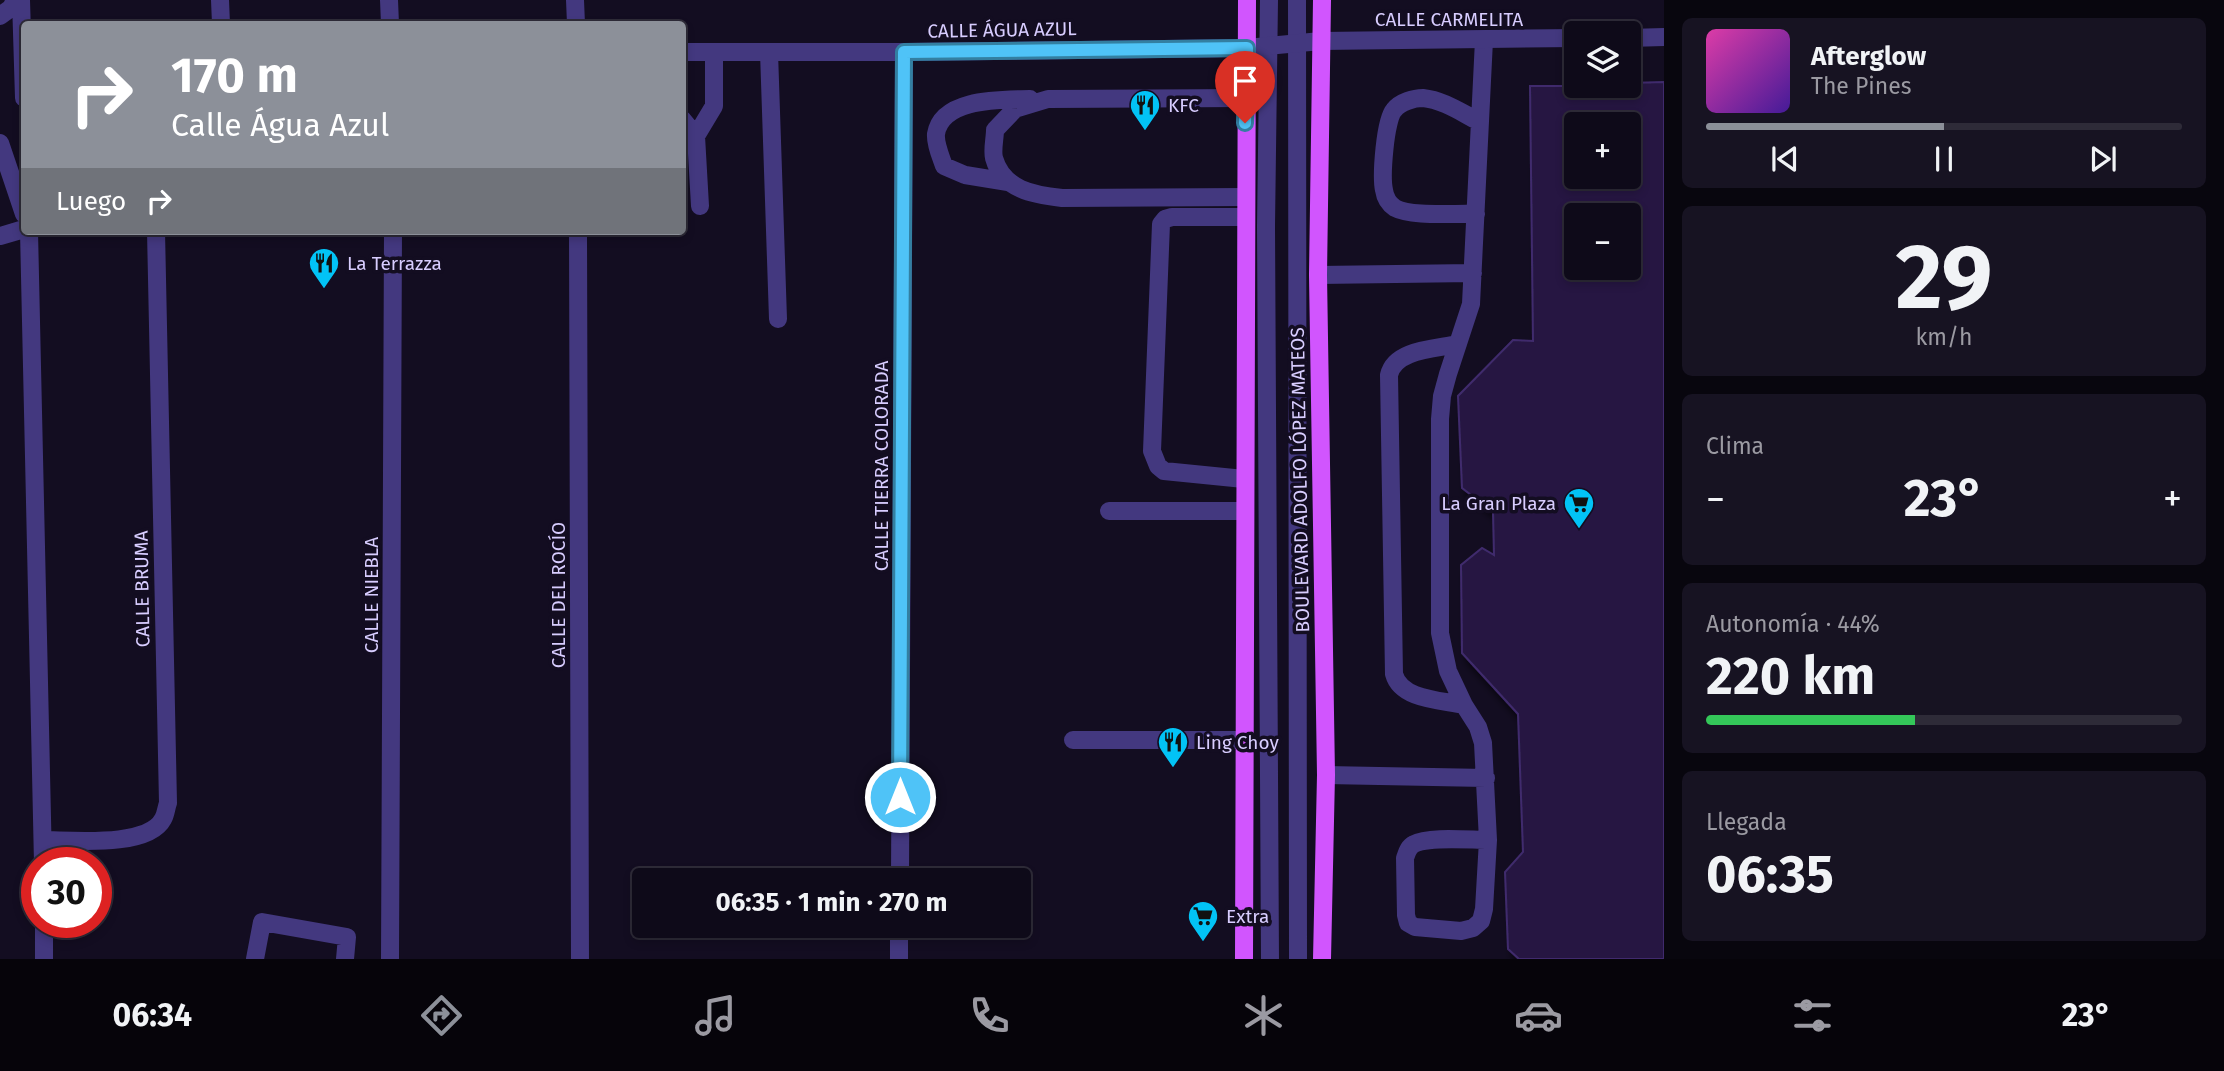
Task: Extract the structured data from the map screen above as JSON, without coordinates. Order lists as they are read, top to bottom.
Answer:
{
  "streets": {
    "main road": ["BOULEVARD ADOLFO LÓPEZ MATEOS"],
    "street": [
      "CALLE CARMELITA",
      "CALLE ÁGUA AZUL",
      "CALLE TIERRA COLORADA",
      "CALLE BRUMA",
      "CALLE NIEBLA",
      "CALLE DEL ROCÍO"
    ]
  },
  "crossings": [
    ["CALLE CARMELITA", "CALLE ÁGUA AZUL"],
    ["CALLE CARMELITA", "BOULEVARD ADOLFO LÓPEZ MATEOS"],
    ["CALLE ÁGUA AZUL", "CALLE TIERRA COLORADA"],
    ["CALLE ÁGUA AZUL", "BOULEVARD ADOLFO LÓPEZ MATEOS"]
  ],
  "places": {
    "restaurant": ["KFC", "La Terrazza", "Ling Choy"],
    "supermarket": ["La Gran Plaza", "Extra"]
  },
  "page": {
    "map_buttons": ["+", "−"],
    "turn": ["170 m", "Calle Água Azul"],
    "song": ["Afterglow", "The Pines"],
    "then": "Luego",
    "tile": [
      ["29", "km/h"],
      "Clima",
      ["Autonomía · 44%", "220 km"],
      ["Llegada", "06:35"]
    ],
    "heat": ["−", "23°", "+"],
    "limit": "30",
    "trip": "06:35 · 1 min · 270 m",
    "tabs": ["06:34", "23°"]
  }
}
